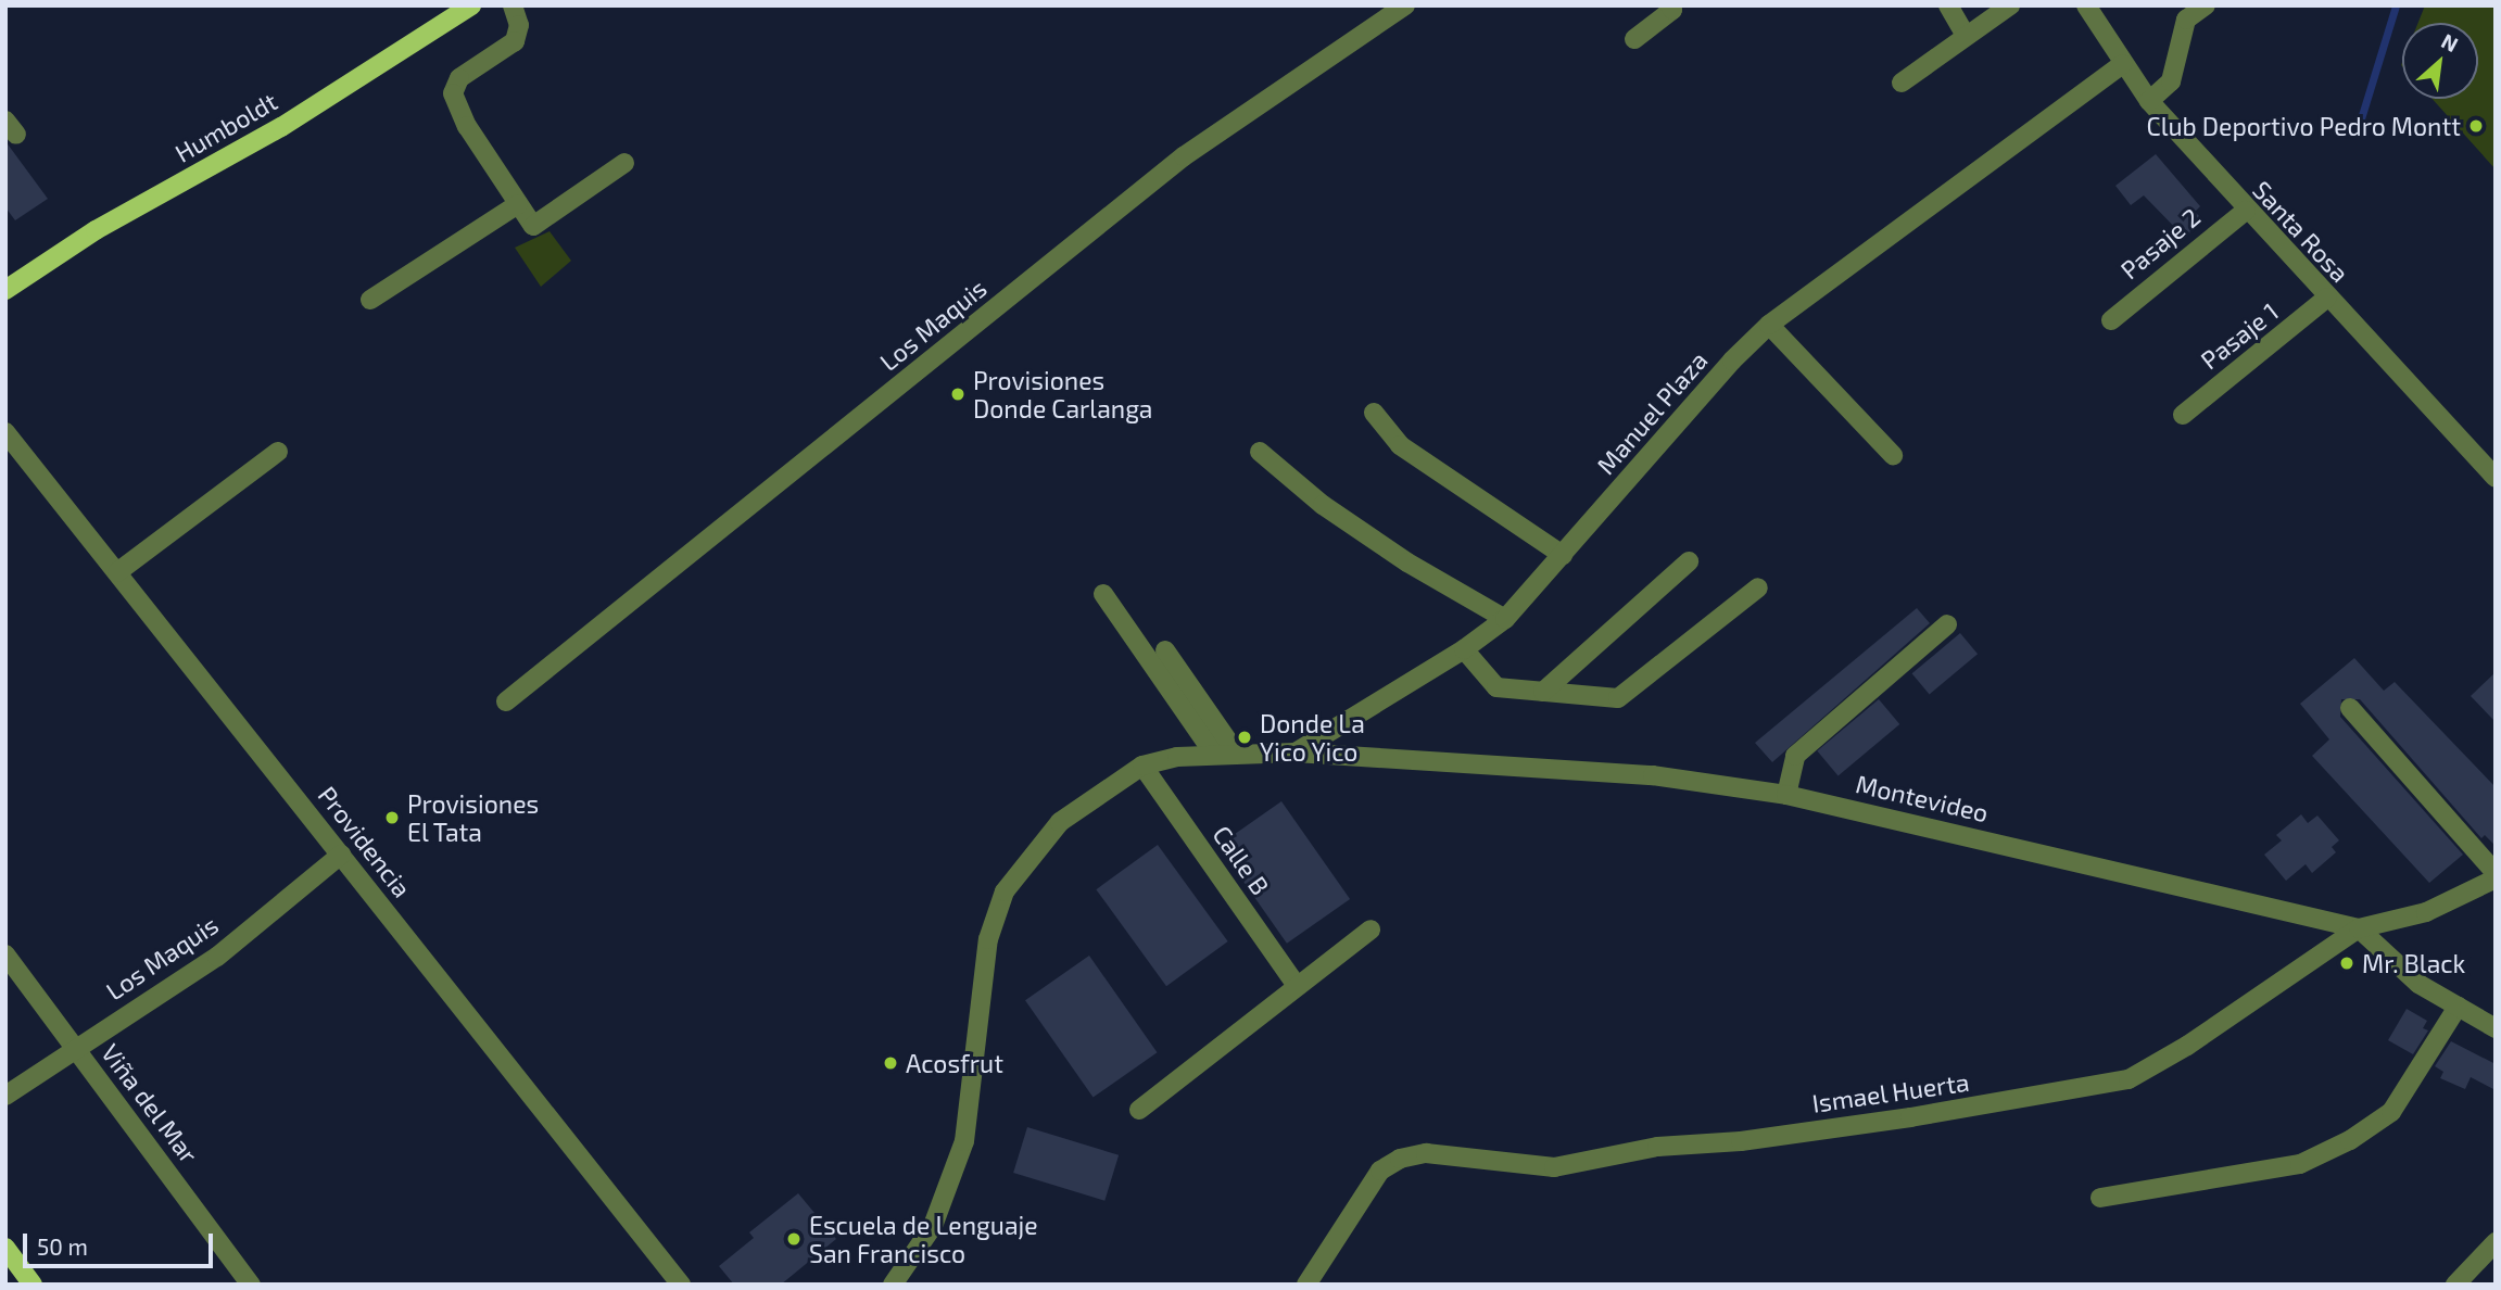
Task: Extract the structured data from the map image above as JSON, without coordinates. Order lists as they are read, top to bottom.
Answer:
{
  "streets": {
    "main road": ["Humboldt"],
    "street": [
      "Santa Rosa",
      "Pasaje 2",
      "Los Maquis",
      "Pasaje 1",
      "Manuel Plaza",
      "Montevideo",
      "Providencia",
      "Calle B",
      "Ismael Huerta",
      "Viña del Mar"
    ]
  },
  "crossings": [
    ["Santa Rosa", "Pasaje 2"],
    ["Santa Rosa", "Pasaje 1"],
    ["Santa Rosa", "Manuel Plaza"],
    ["Los Maquis", "Providencia"],
    ["Los Maquis", "Viña del Mar"],
    ["Manuel Plaza", "Montevideo"],
    ["Montevideo", "Ismael Huerta"]
  ],
  "places": [
    "Club Deportivo Pedro Montt",
    "Provisiones Donde Carlanga",
    "Donde La Yico Yico",
    "Provisiones El Tata",
    "Mr. Black",
    "Acosfrut",
    "Escuela de Lenguaje San Francisco"
  ],
  "scale_bar": "50 m",
  "north": "top right"
}
